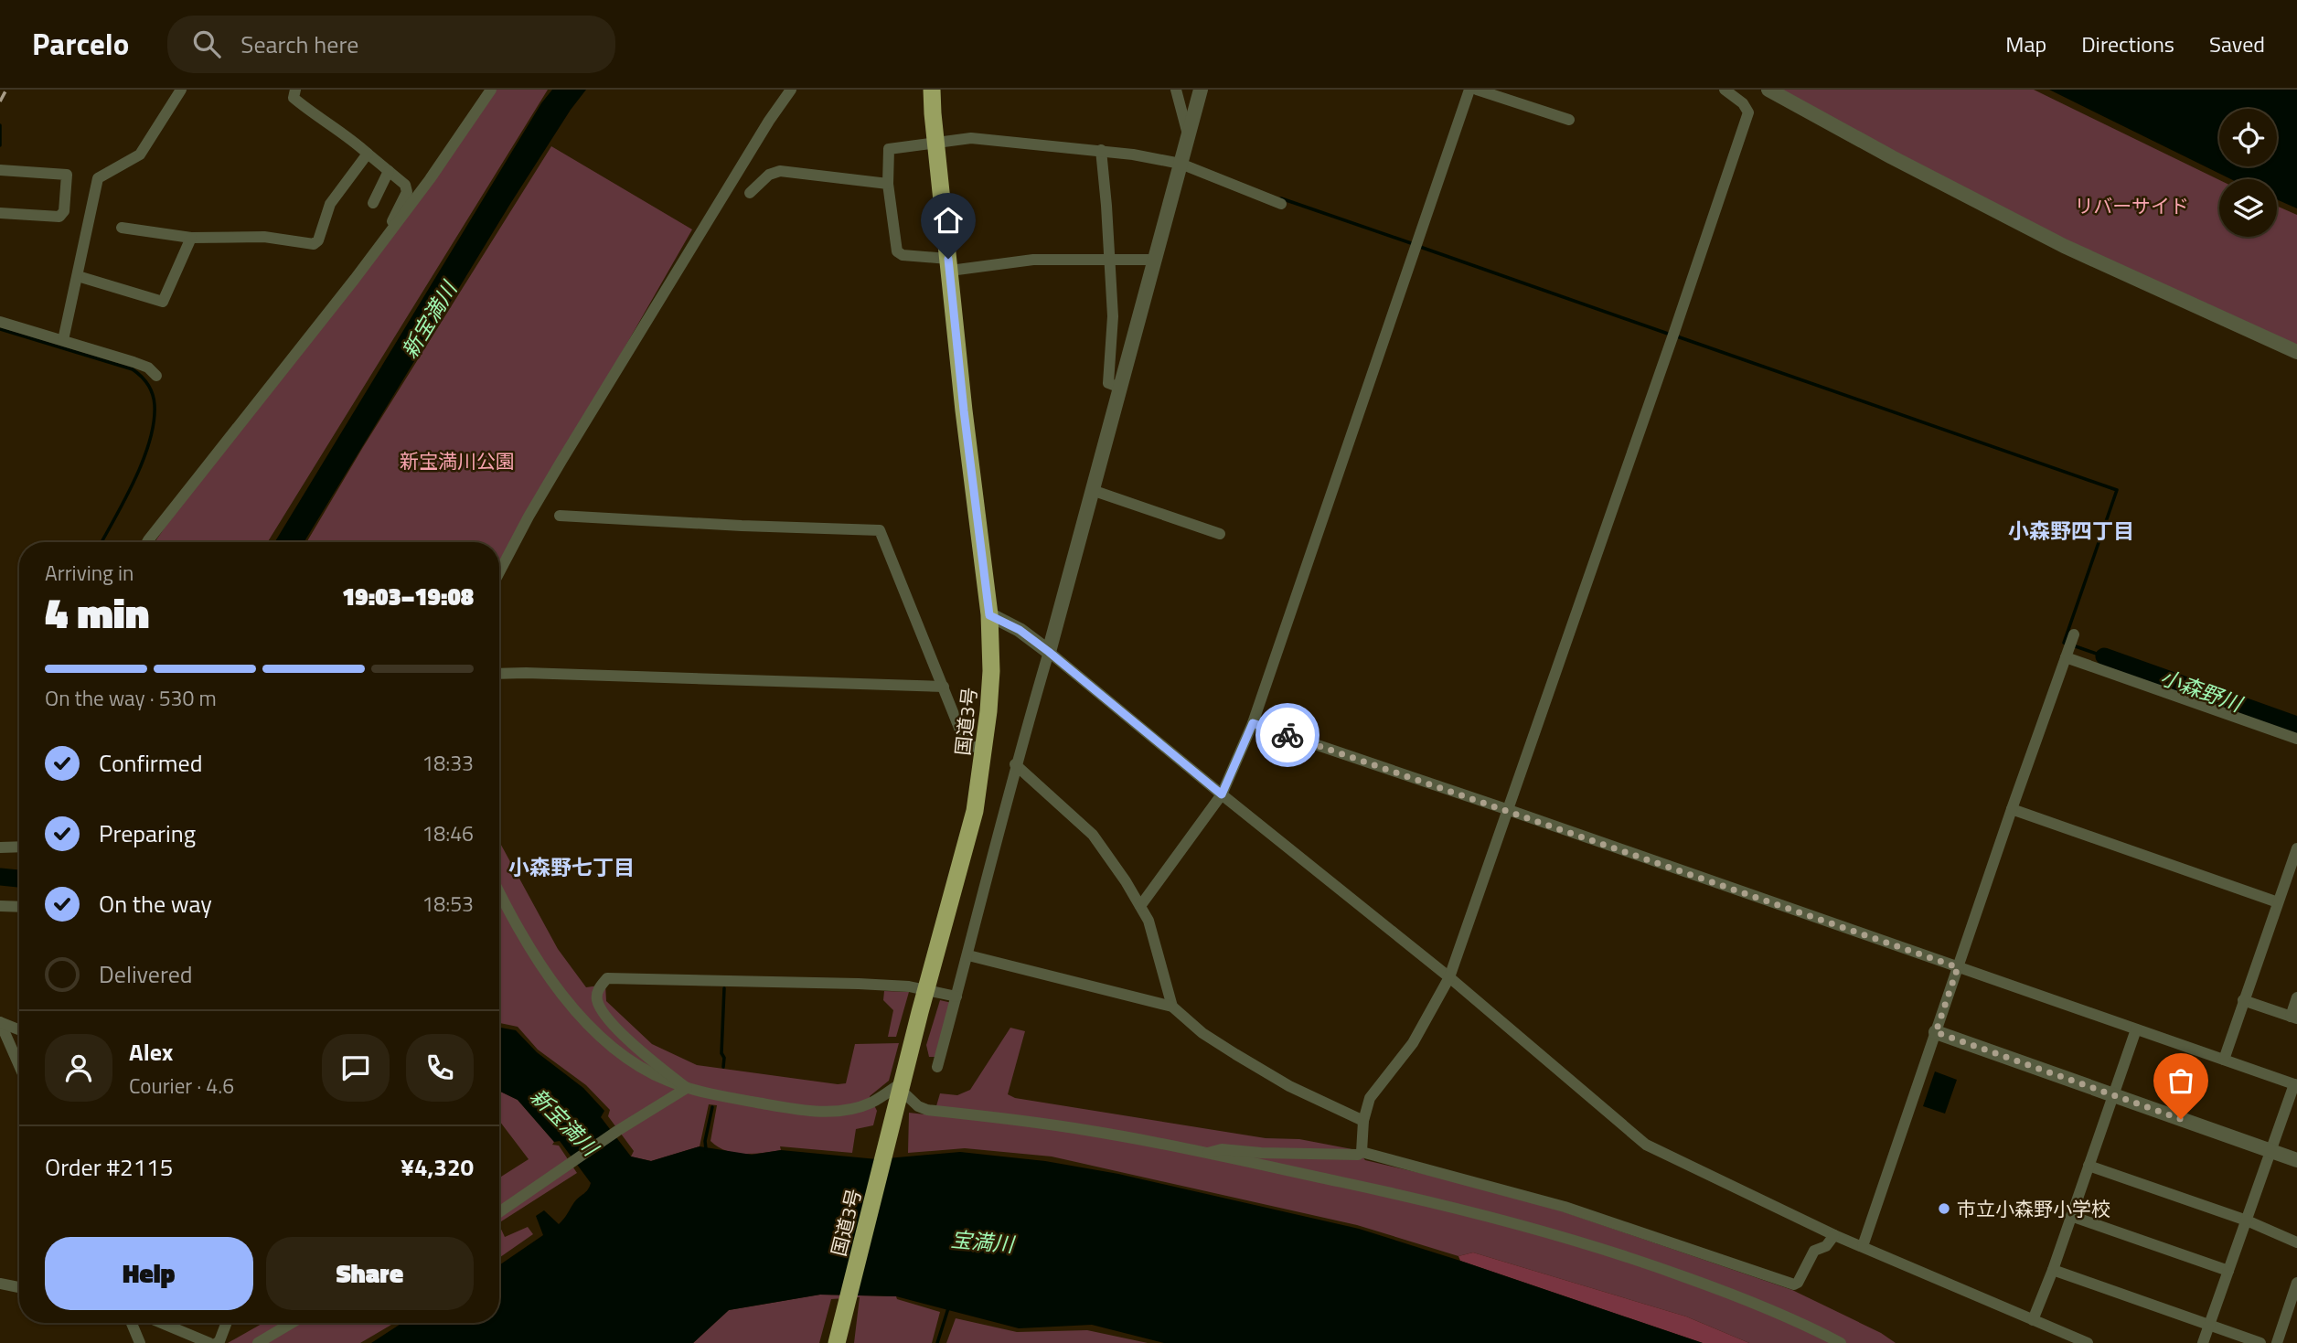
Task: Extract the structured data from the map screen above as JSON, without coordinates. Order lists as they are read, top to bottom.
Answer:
{
  "streets": {
    "highway": ["国道3号"]
  },
  "districts": ["小森野四丁目", "小森野七丁目"],
  "water": ["新宝満川", "小森野川", "宝満川"],
  "parks": ["リバーサイド", "新宝満川公園"],
  "places": ["市立小森野小学校"],
  "page": {
    "header": "Parcelo",
    "search": "Search here",
    "nav": ["Map", "Directions", "Saved"],
    "heading": ["4 min", "Arriving in", "19:03–19:08"],
    "panel": [
      "Alex",
      "Courier · 4.6",
      "Order #2115",
      "¥4,320"
    ],
    "bar": "On the way · 530 m",
    "list": [
      ["Confirmed", "18:33"],
      ["Preparing", "18:46"],
      ["On the way", "18:53"],
      "Delivered"
    ],
    "buttons": ["Help", "Share"]
  }
}
